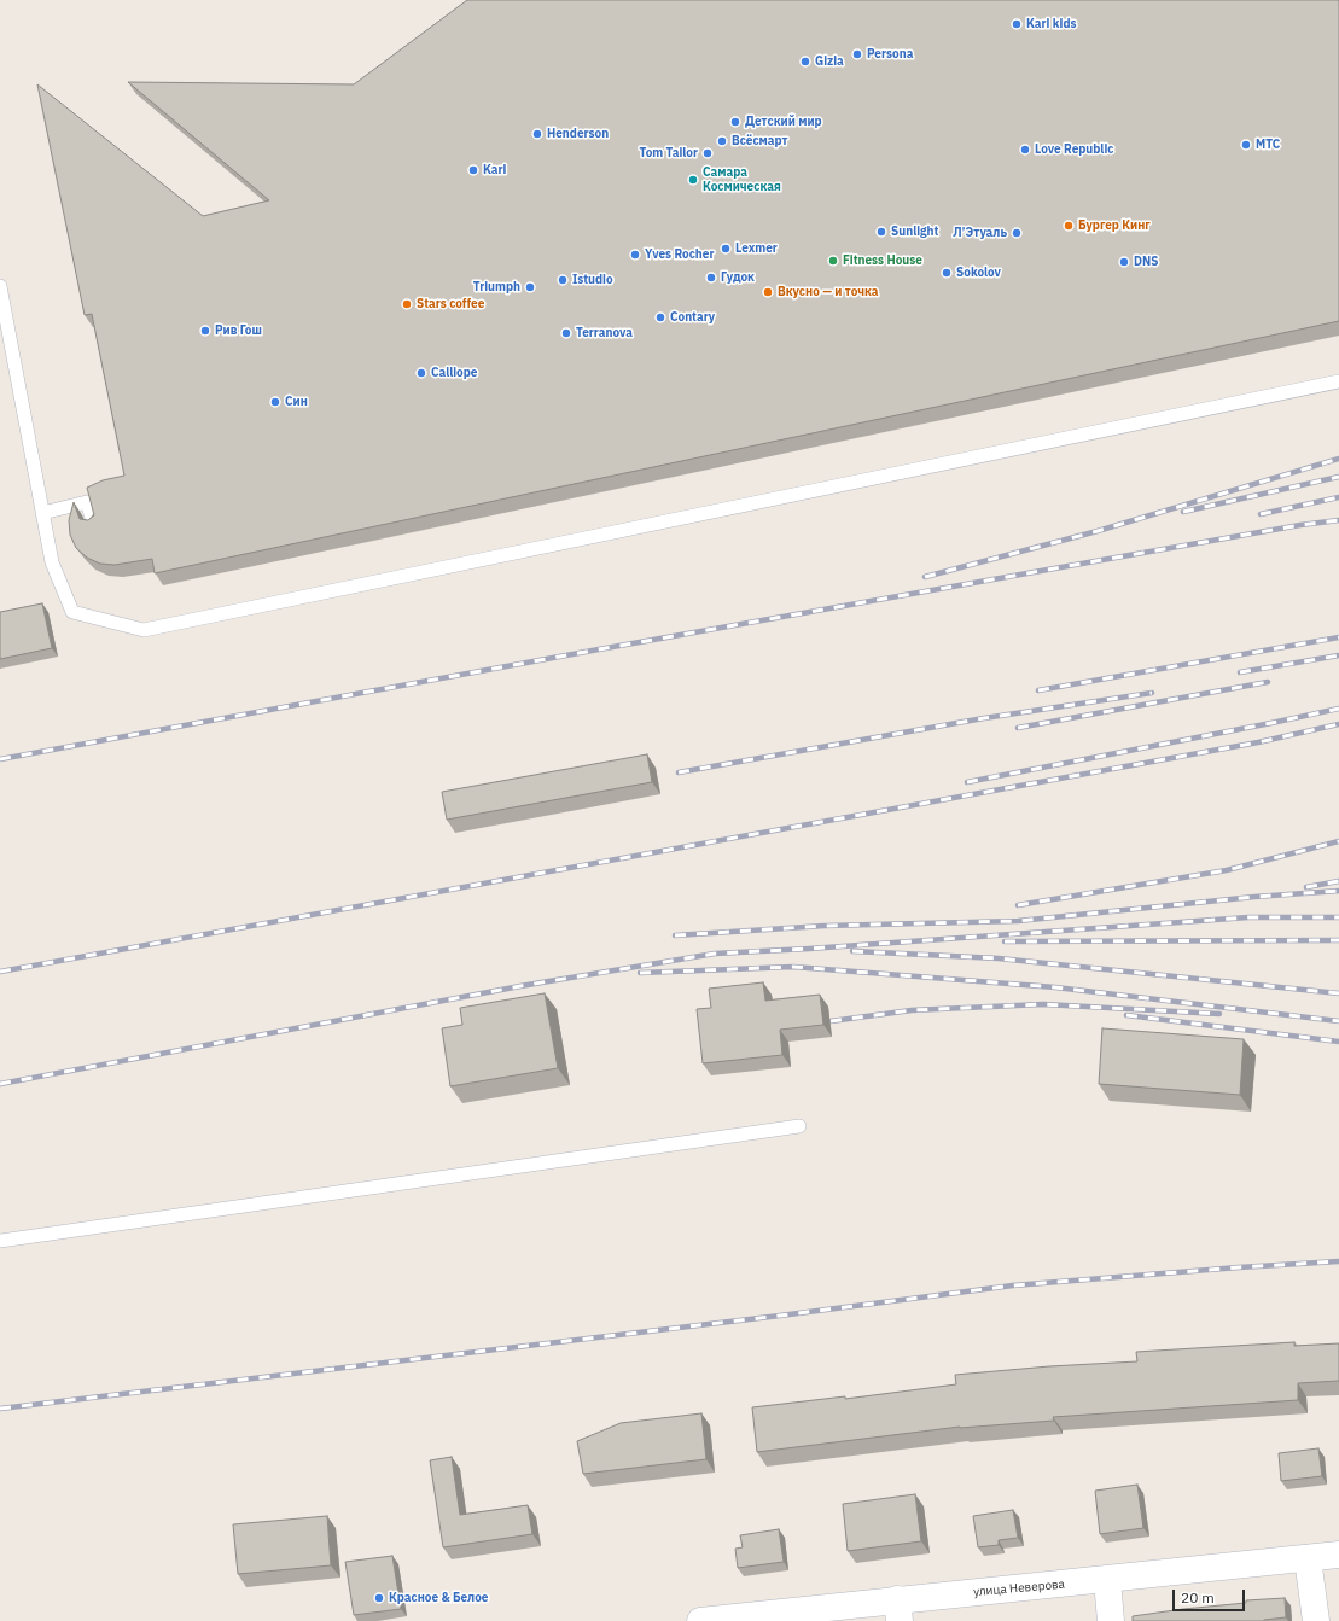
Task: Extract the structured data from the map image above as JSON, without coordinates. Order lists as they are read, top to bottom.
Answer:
{
  "streets": {
    "street": ["улица Неверова"]
  },
  "places": [
    "Kari kids",
    "Persona",
    "Gizia",
    "Детский мир",
    "Henderson",
    "Всёсмарт",
    "МТС",
    "Love Republic",
    "Tom Tailor",
    "Kari",
    "Самара Космическая",
    "Бургер Кинг",
    "Sunlight",
    "Л’Этуаль",
    "Lexmer",
    "Yves Rocher",
    "Fitness House",
    "DNS",
    "Sokolov",
    "Гудок",
    "Istudio",
    "Triumph",
    "Вкусно — и точка",
    "Stars coffee",
    "Contary",
    "Рив Гош",
    "Terranova",
    "Calliope",
    "Син",
    "Красное & Белое"
  ],
  "scale_bar": "20 m"
}
